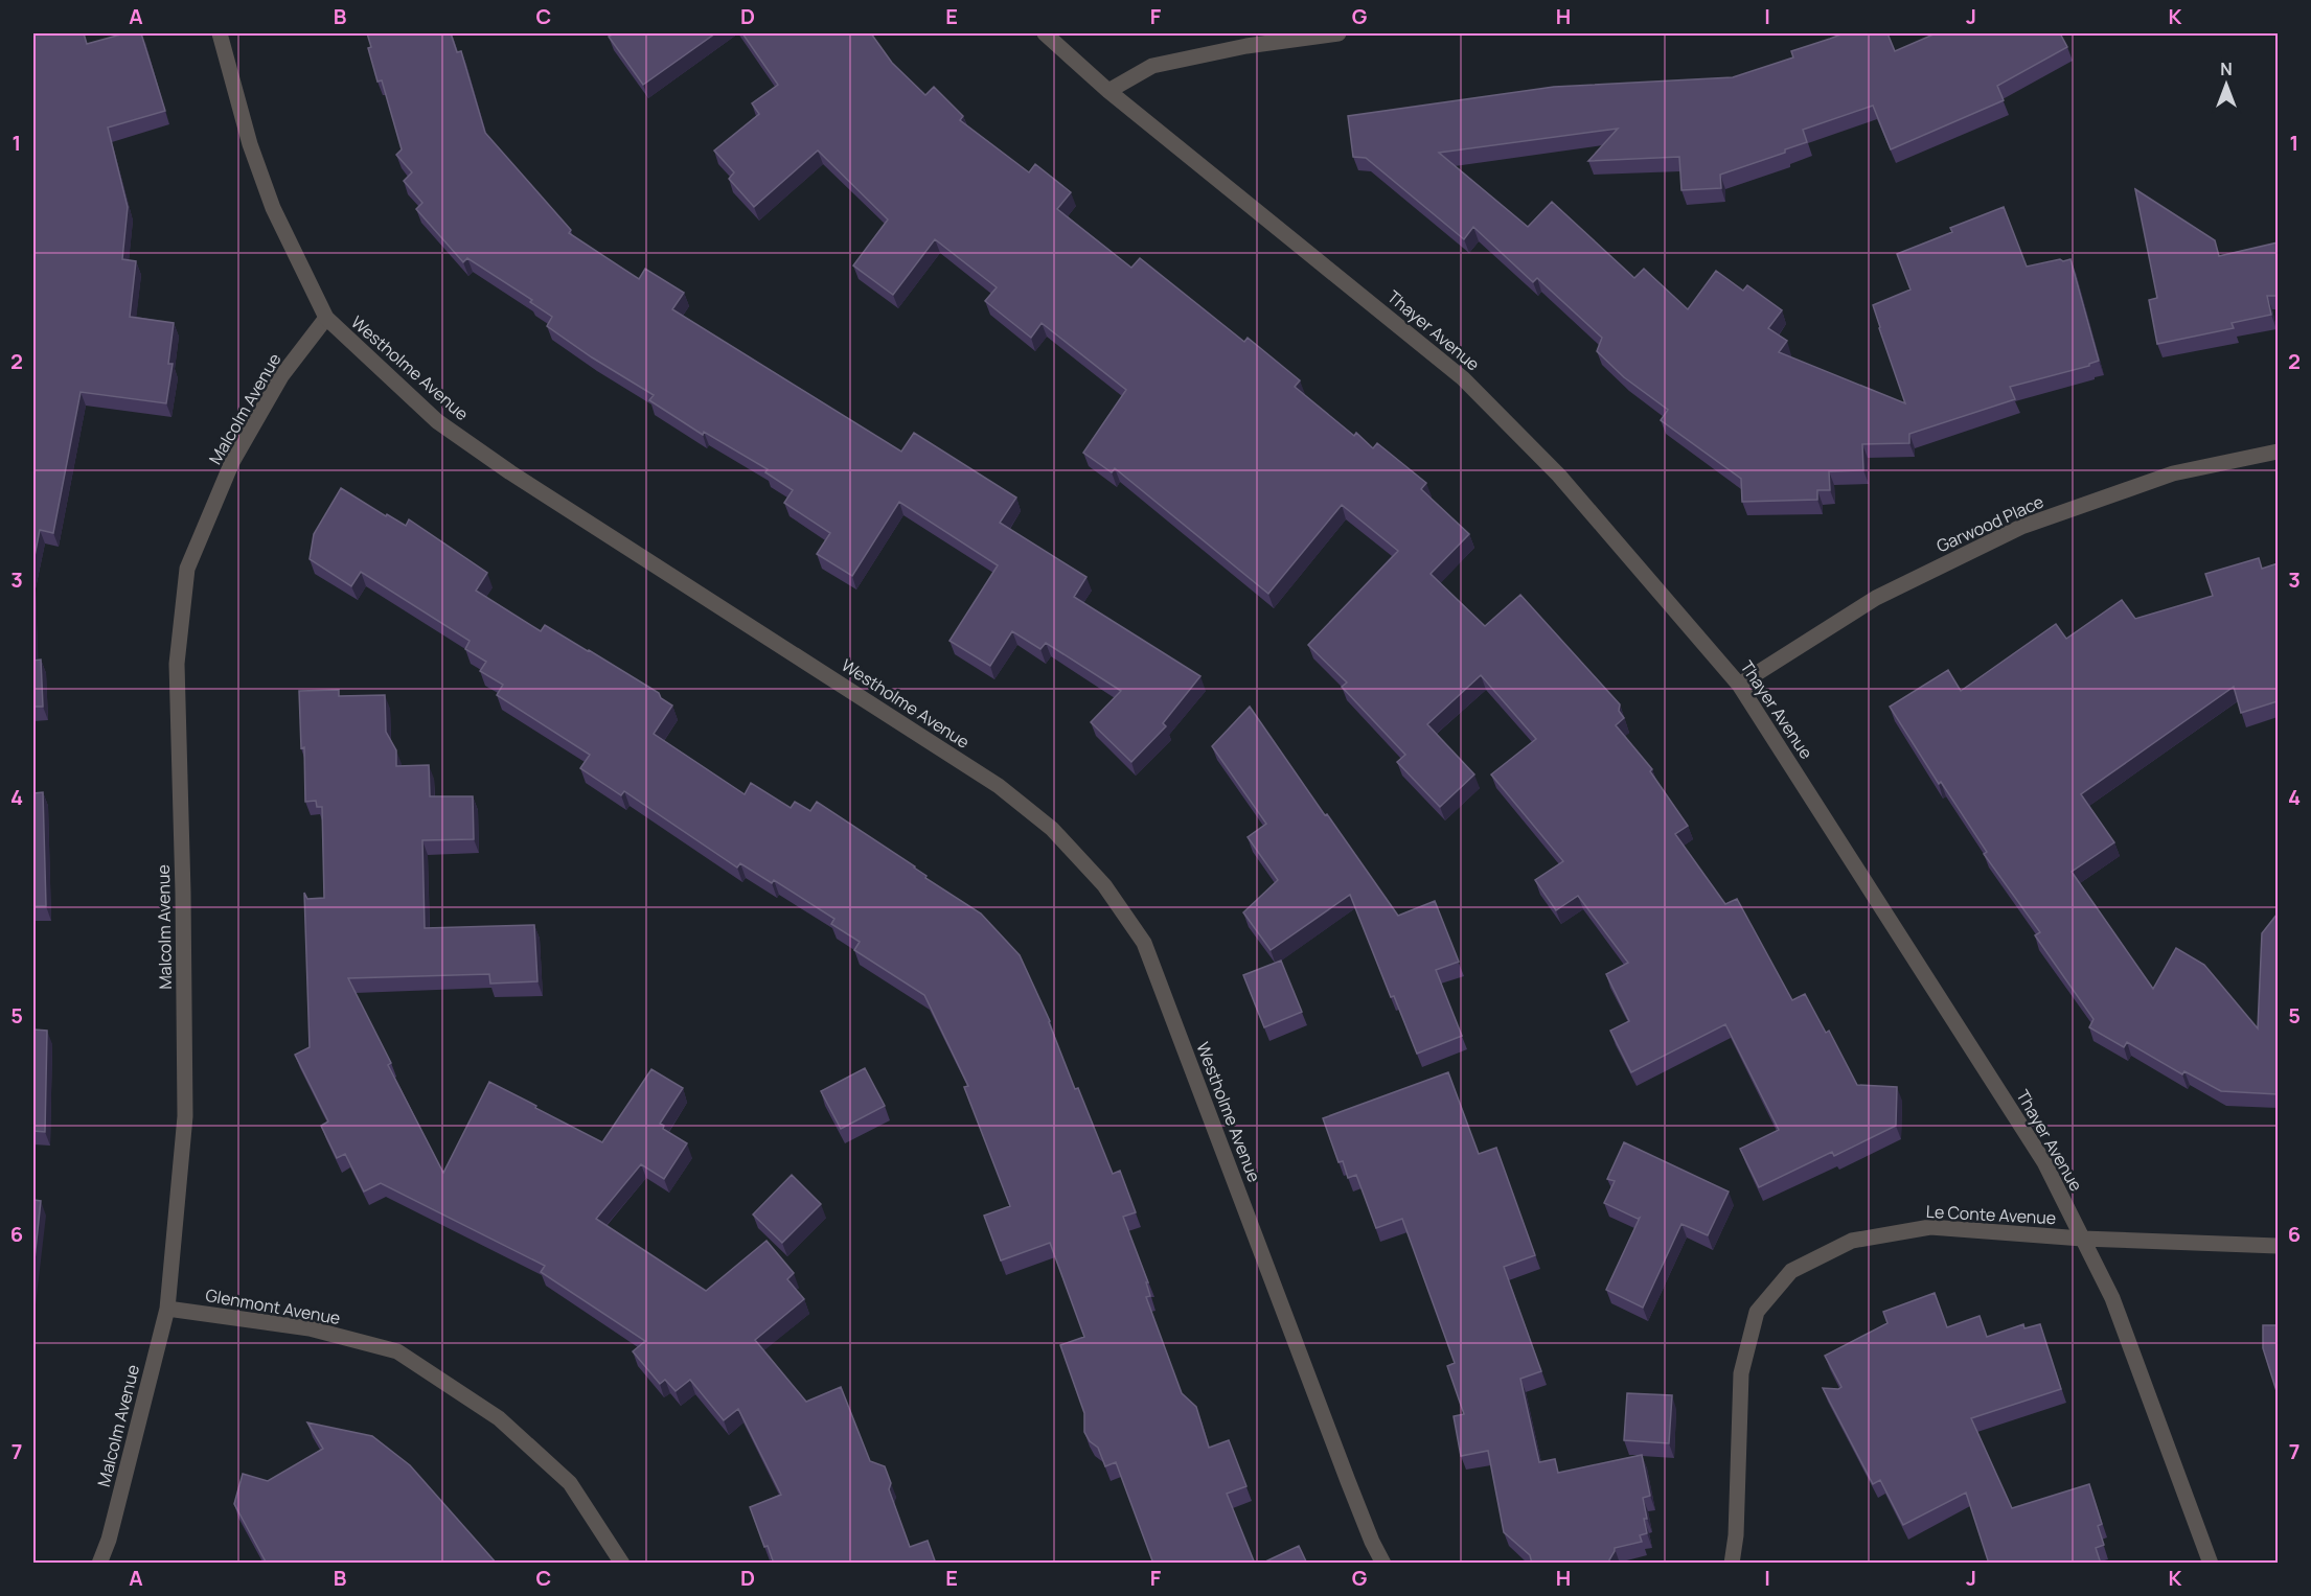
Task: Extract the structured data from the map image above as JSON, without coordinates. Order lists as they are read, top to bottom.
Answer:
{
  "streets": {
    "street": [
      "Thayer Avenue",
      "Westholme Avenue",
      "Malcolm Avenue",
      "Garwood Place",
      "Le Conte Avenue",
      "Glenmont Avenue"
    ]
  },
  "crossings": [
    ["Thayer Avenue", "Garwood Place"],
    ["Thayer Avenue", "Le Conte Avenue"],
    ["Westholme Avenue", "Malcolm Avenue"],
    ["Malcolm Avenue", "Glenmont Avenue"]
  ],
  "north": "top",
  "grid": {
    "columns": [
      "A",
      "B",
      "C",
      "D",
      "E",
      "F",
      "G",
      "H",
      "I",
      "J",
      "K"
    ],
    "rows": [
      "1",
      "2",
      "3",
      "4",
      "5",
      "6",
      "7"
    ]
  }
}
